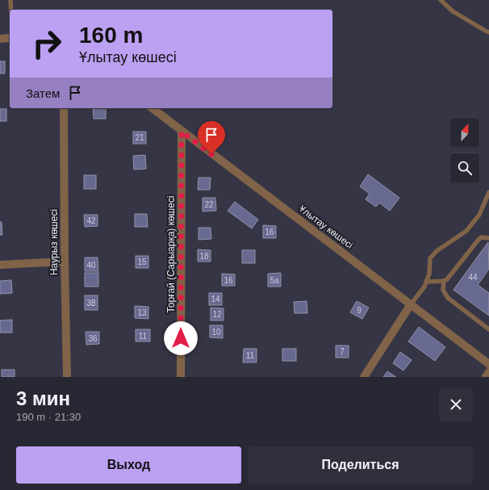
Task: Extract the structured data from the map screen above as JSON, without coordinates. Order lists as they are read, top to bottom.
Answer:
{
  "streets": {
    "street": ["Ұлытау көшесі", "Наурыз көшесі", "Торғай (Сарыарқа) көшесі"]
  },
  "crossings": [
    ["Ұлытау көшесі", "Торғай (Сарыарқа) көшесі"]
  ],
  "house_numbers": [
    "21",
    "22",
    "42",
    "16",
    "18",
    "15",
    "40",
    "44",
    "16",
    "5а",
    "14",
    "38",
    "9",
    "13",
    "12",
    "10",
    "11",
    "36",
    "7",
    "11"
  ],
  "north": "top",
  "page": {
    "turn": ["160 m", "Ұлытау көшесі"],
    "then": "Затем",
    "heading": ["3 мин", "190 m · 21:30"],
    "buttons": ["Выход", "Поделиться"]
  }
}
